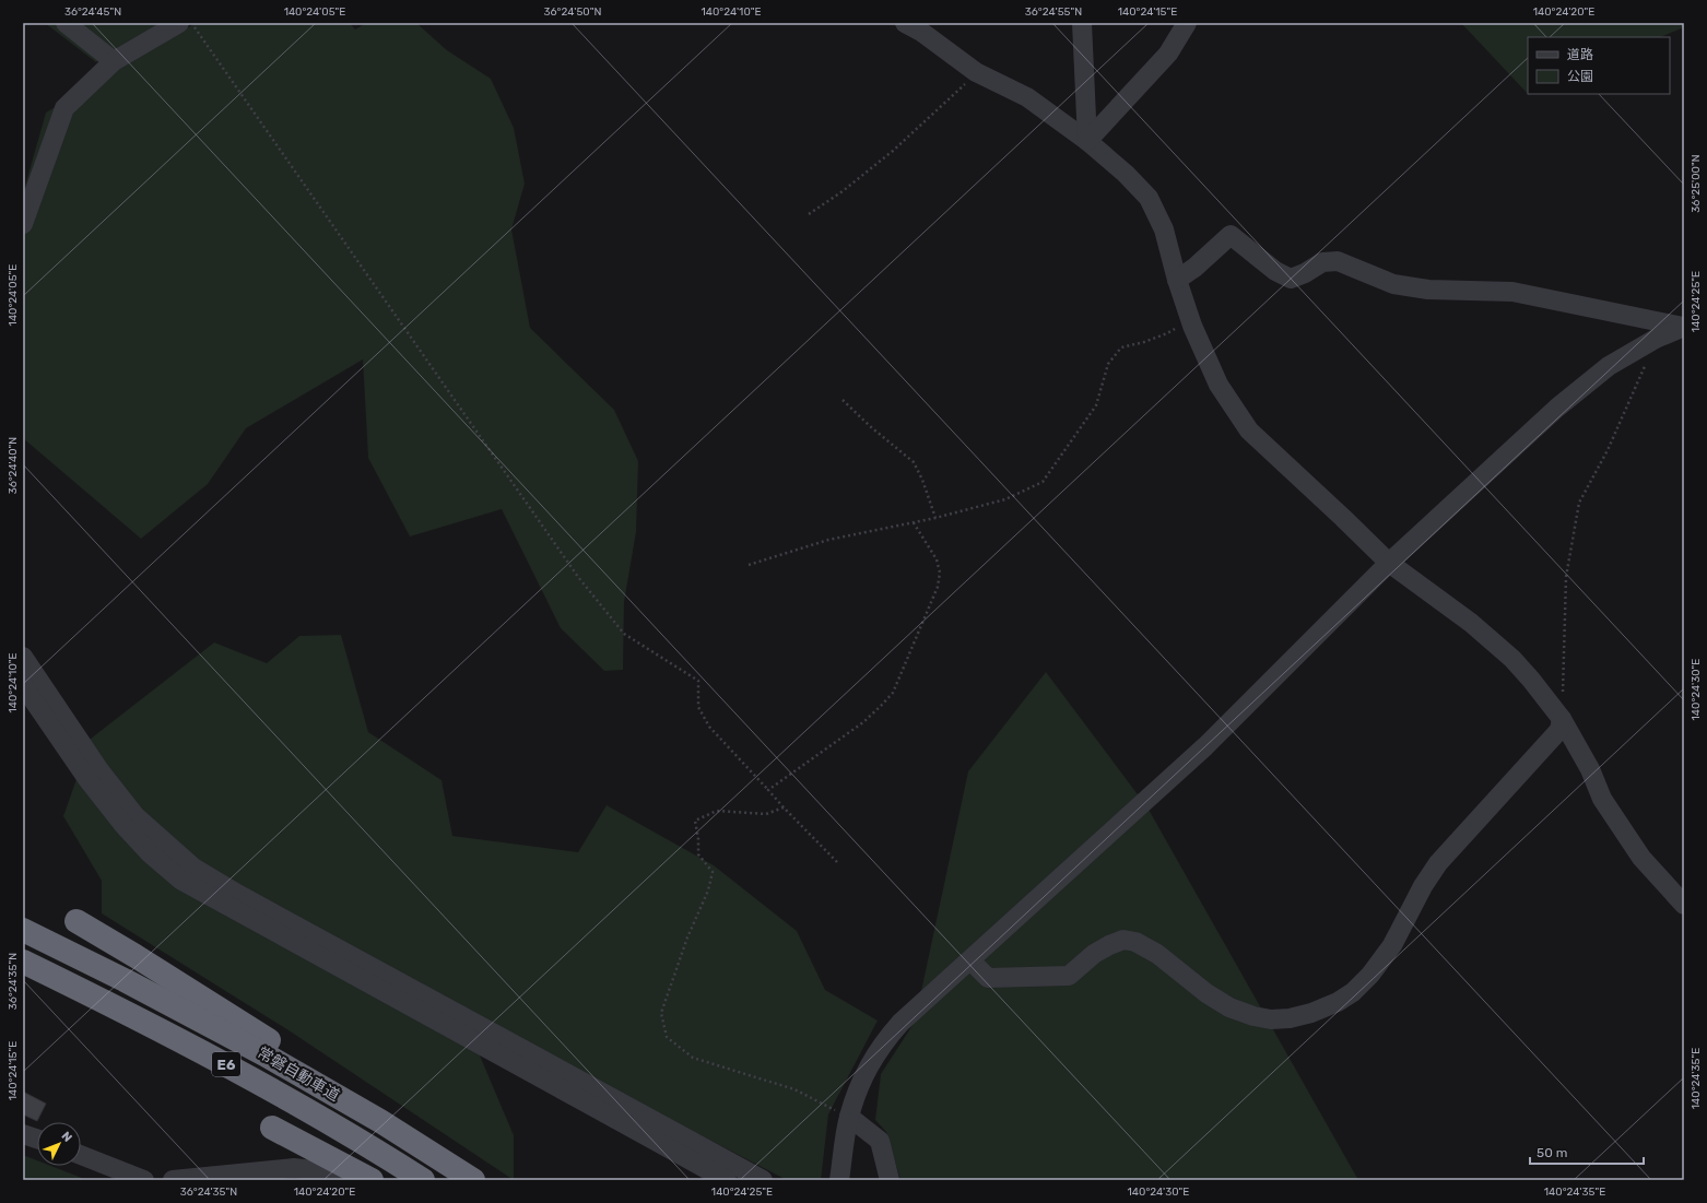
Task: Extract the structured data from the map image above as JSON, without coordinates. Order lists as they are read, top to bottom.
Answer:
{
  "streets": {
    "highway": ["E6", "常磐自動車道"]
  },
  "legend": ["道路", "公園"],
  "scale_bar": "50 m",
  "north": "top right",
  "coordinates": [
    "36°24'45\"N",
    "140°24'05\"E",
    "36°24'50\"N",
    "140°24'10\"E",
    "36°24'55\"N",
    "140°24'15\"E",
    "140°24'20\"E",
    "36°25'00\"N",
    "140°24'25\"E",
    "36°24'40\"N",
    "140°24'30\"E",
    "36°24'35\"N",
    "140°24'35\"E"
  ]
}
